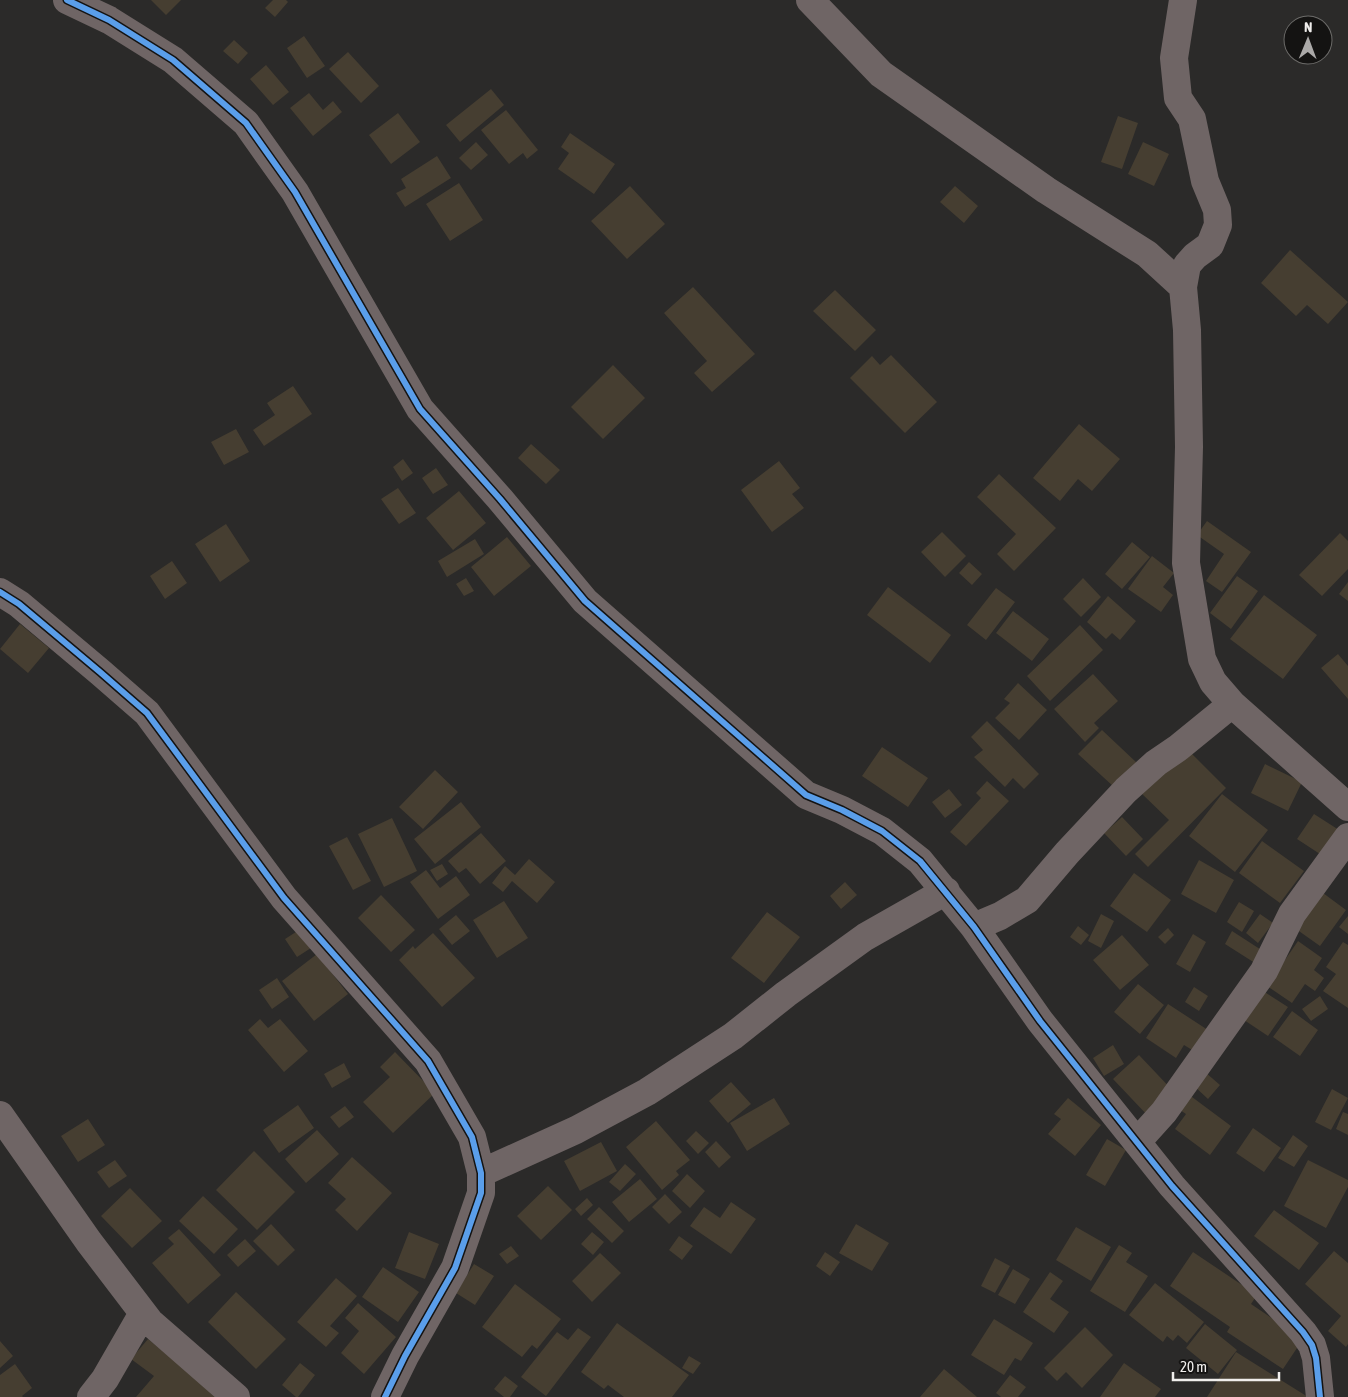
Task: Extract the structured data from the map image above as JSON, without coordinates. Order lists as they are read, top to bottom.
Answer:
{
  "scale_bar": "20 m",
  "north": "top"
}
